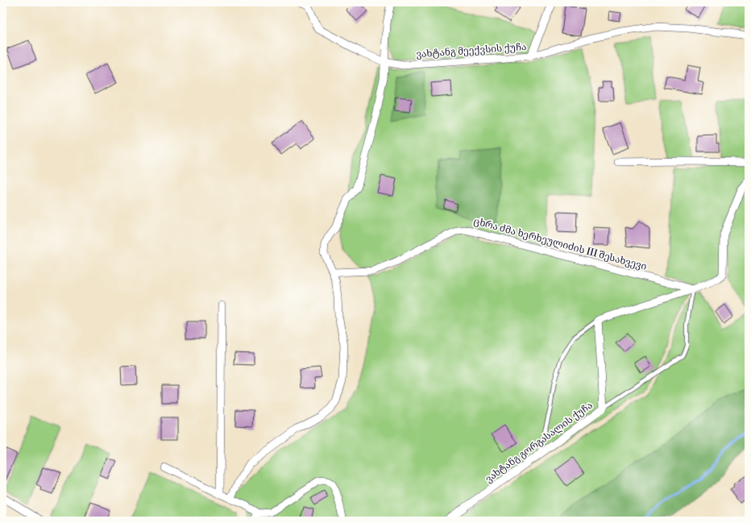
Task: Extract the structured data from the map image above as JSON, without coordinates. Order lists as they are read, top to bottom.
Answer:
{
  "streets": {
    "street": ["ვახტანგ მეექვსის ქუჩა", "ცხრა ძმა ხერხეულიძის III შესახვევი", "ვახტანგ გორგასალის ქუჩა"]
  }
}
